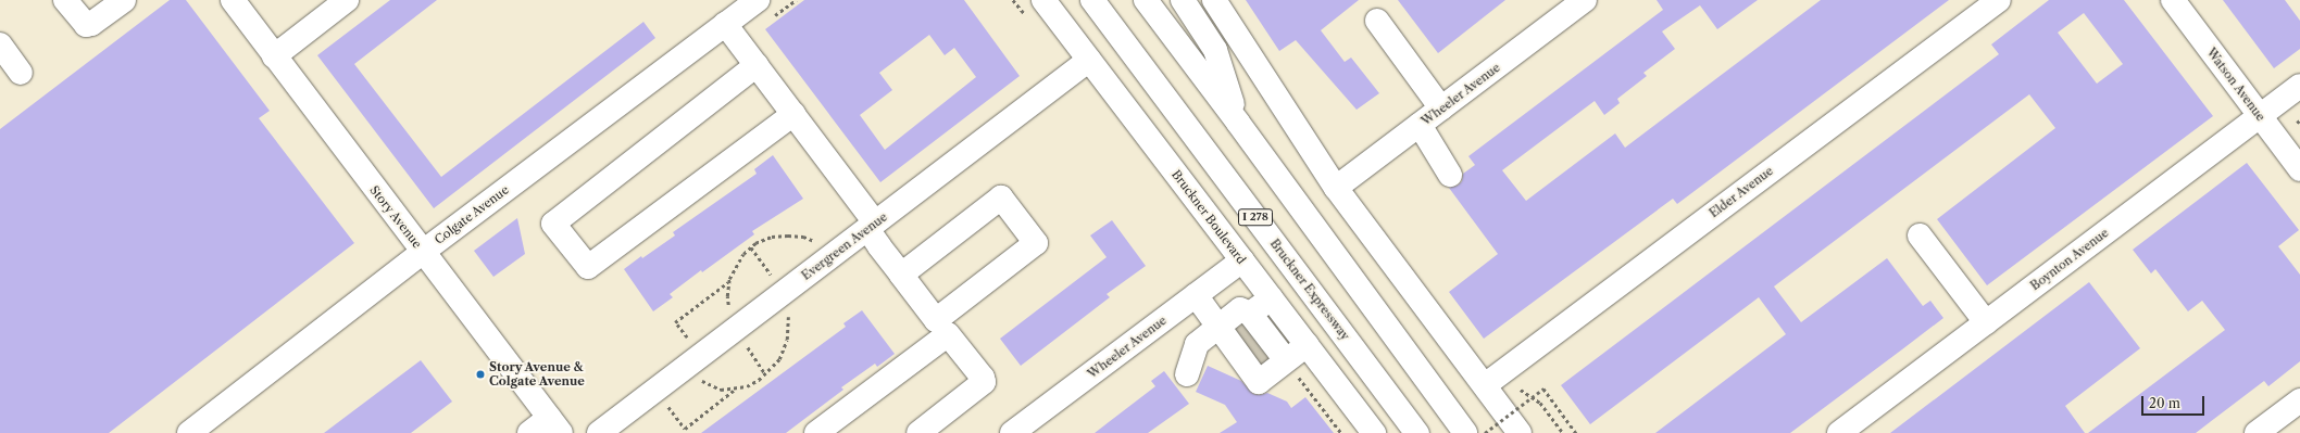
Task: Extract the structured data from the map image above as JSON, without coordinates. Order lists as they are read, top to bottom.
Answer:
{
  "streets": {
    "main road": [
      "Watson Avenue",
      "Wheeler Avenue",
      "Elder Avenue",
      "Colgate Avenue",
      "Story Avenue",
      "Bruckner Boulevard",
      "I 278",
      "Evergreen Avenue",
      "Boynton Avenue",
      "Bruckner Expressway"
    ]
  },
  "crossings": [
    ["Watson Avenue", "Boynton Avenue"],
    ["Wheeler Avenue", "Bruckner Boulevard"],
    ["Colgate Avenue", "Story Avenue"],
    ["Bruckner Boulevard", "Evergreen Avenue"]
  ],
  "places": ["Story Avenue & Colgate Avenue"],
  "scale_bar": "20 m"
}
